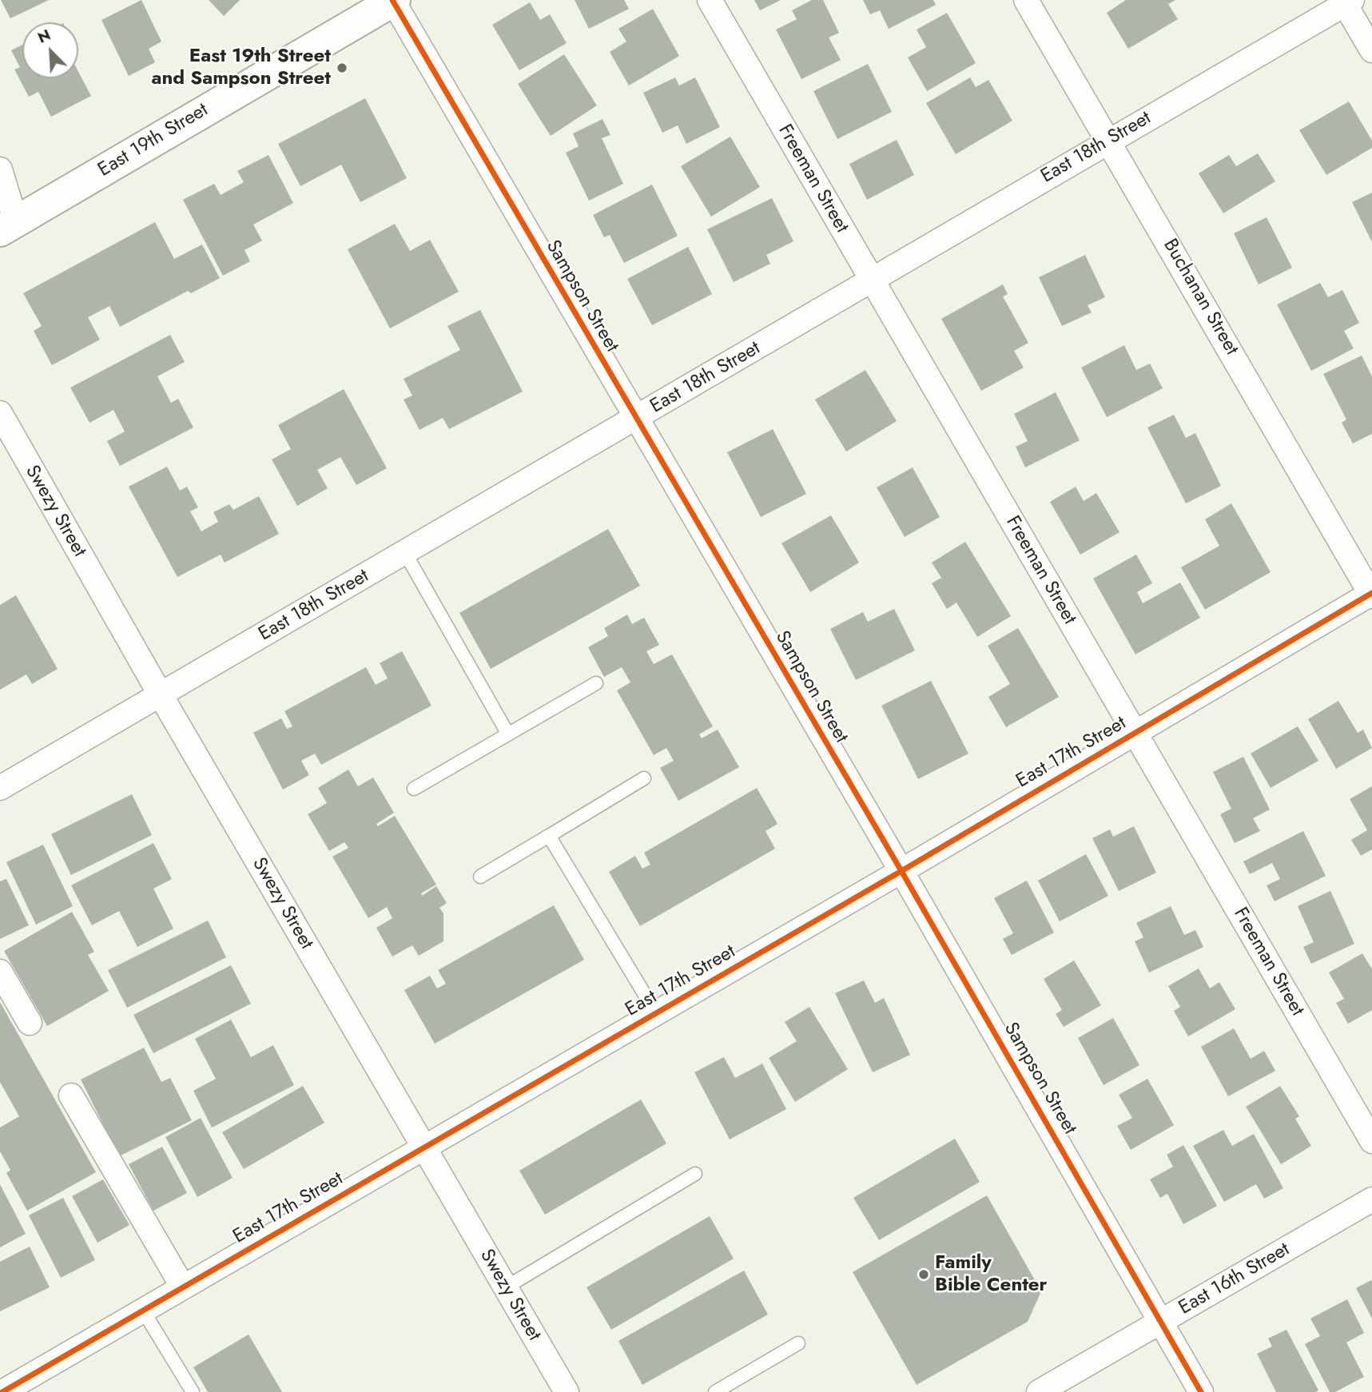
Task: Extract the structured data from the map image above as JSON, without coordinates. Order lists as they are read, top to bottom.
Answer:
{
  "streets": {
    "street": [
      "East 19th Street",
      "East 18th Street",
      "Freeman Street",
      "Sampson Street",
      "Buchanan Street",
      "Swezy Street",
      "East 17th Street",
      "East 16th Street"
    ]
  },
  "crossings": [
    ["East 19th Street", "Sampson Street"],
    ["East 18th Street", "Freeman Street"],
    ["East 18th Street", "Sampson Street"],
    ["East 18th Street", "Buchanan Street"],
    ["East 18th Street", "Swezy Street"],
    ["Freeman Street", "East 17th Street"],
    ["Sampson Street", "East 17th Street"],
    ["Sampson Street", "East 16th Street"],
    ["Buchanan Street", "East 17th Street"],
    ["Swezy Street", "East 17th Street"]
  ],
  "places": ["East 19th Street and Sampson Street", "Family Bible Center"],
  "north": "top left"
}
